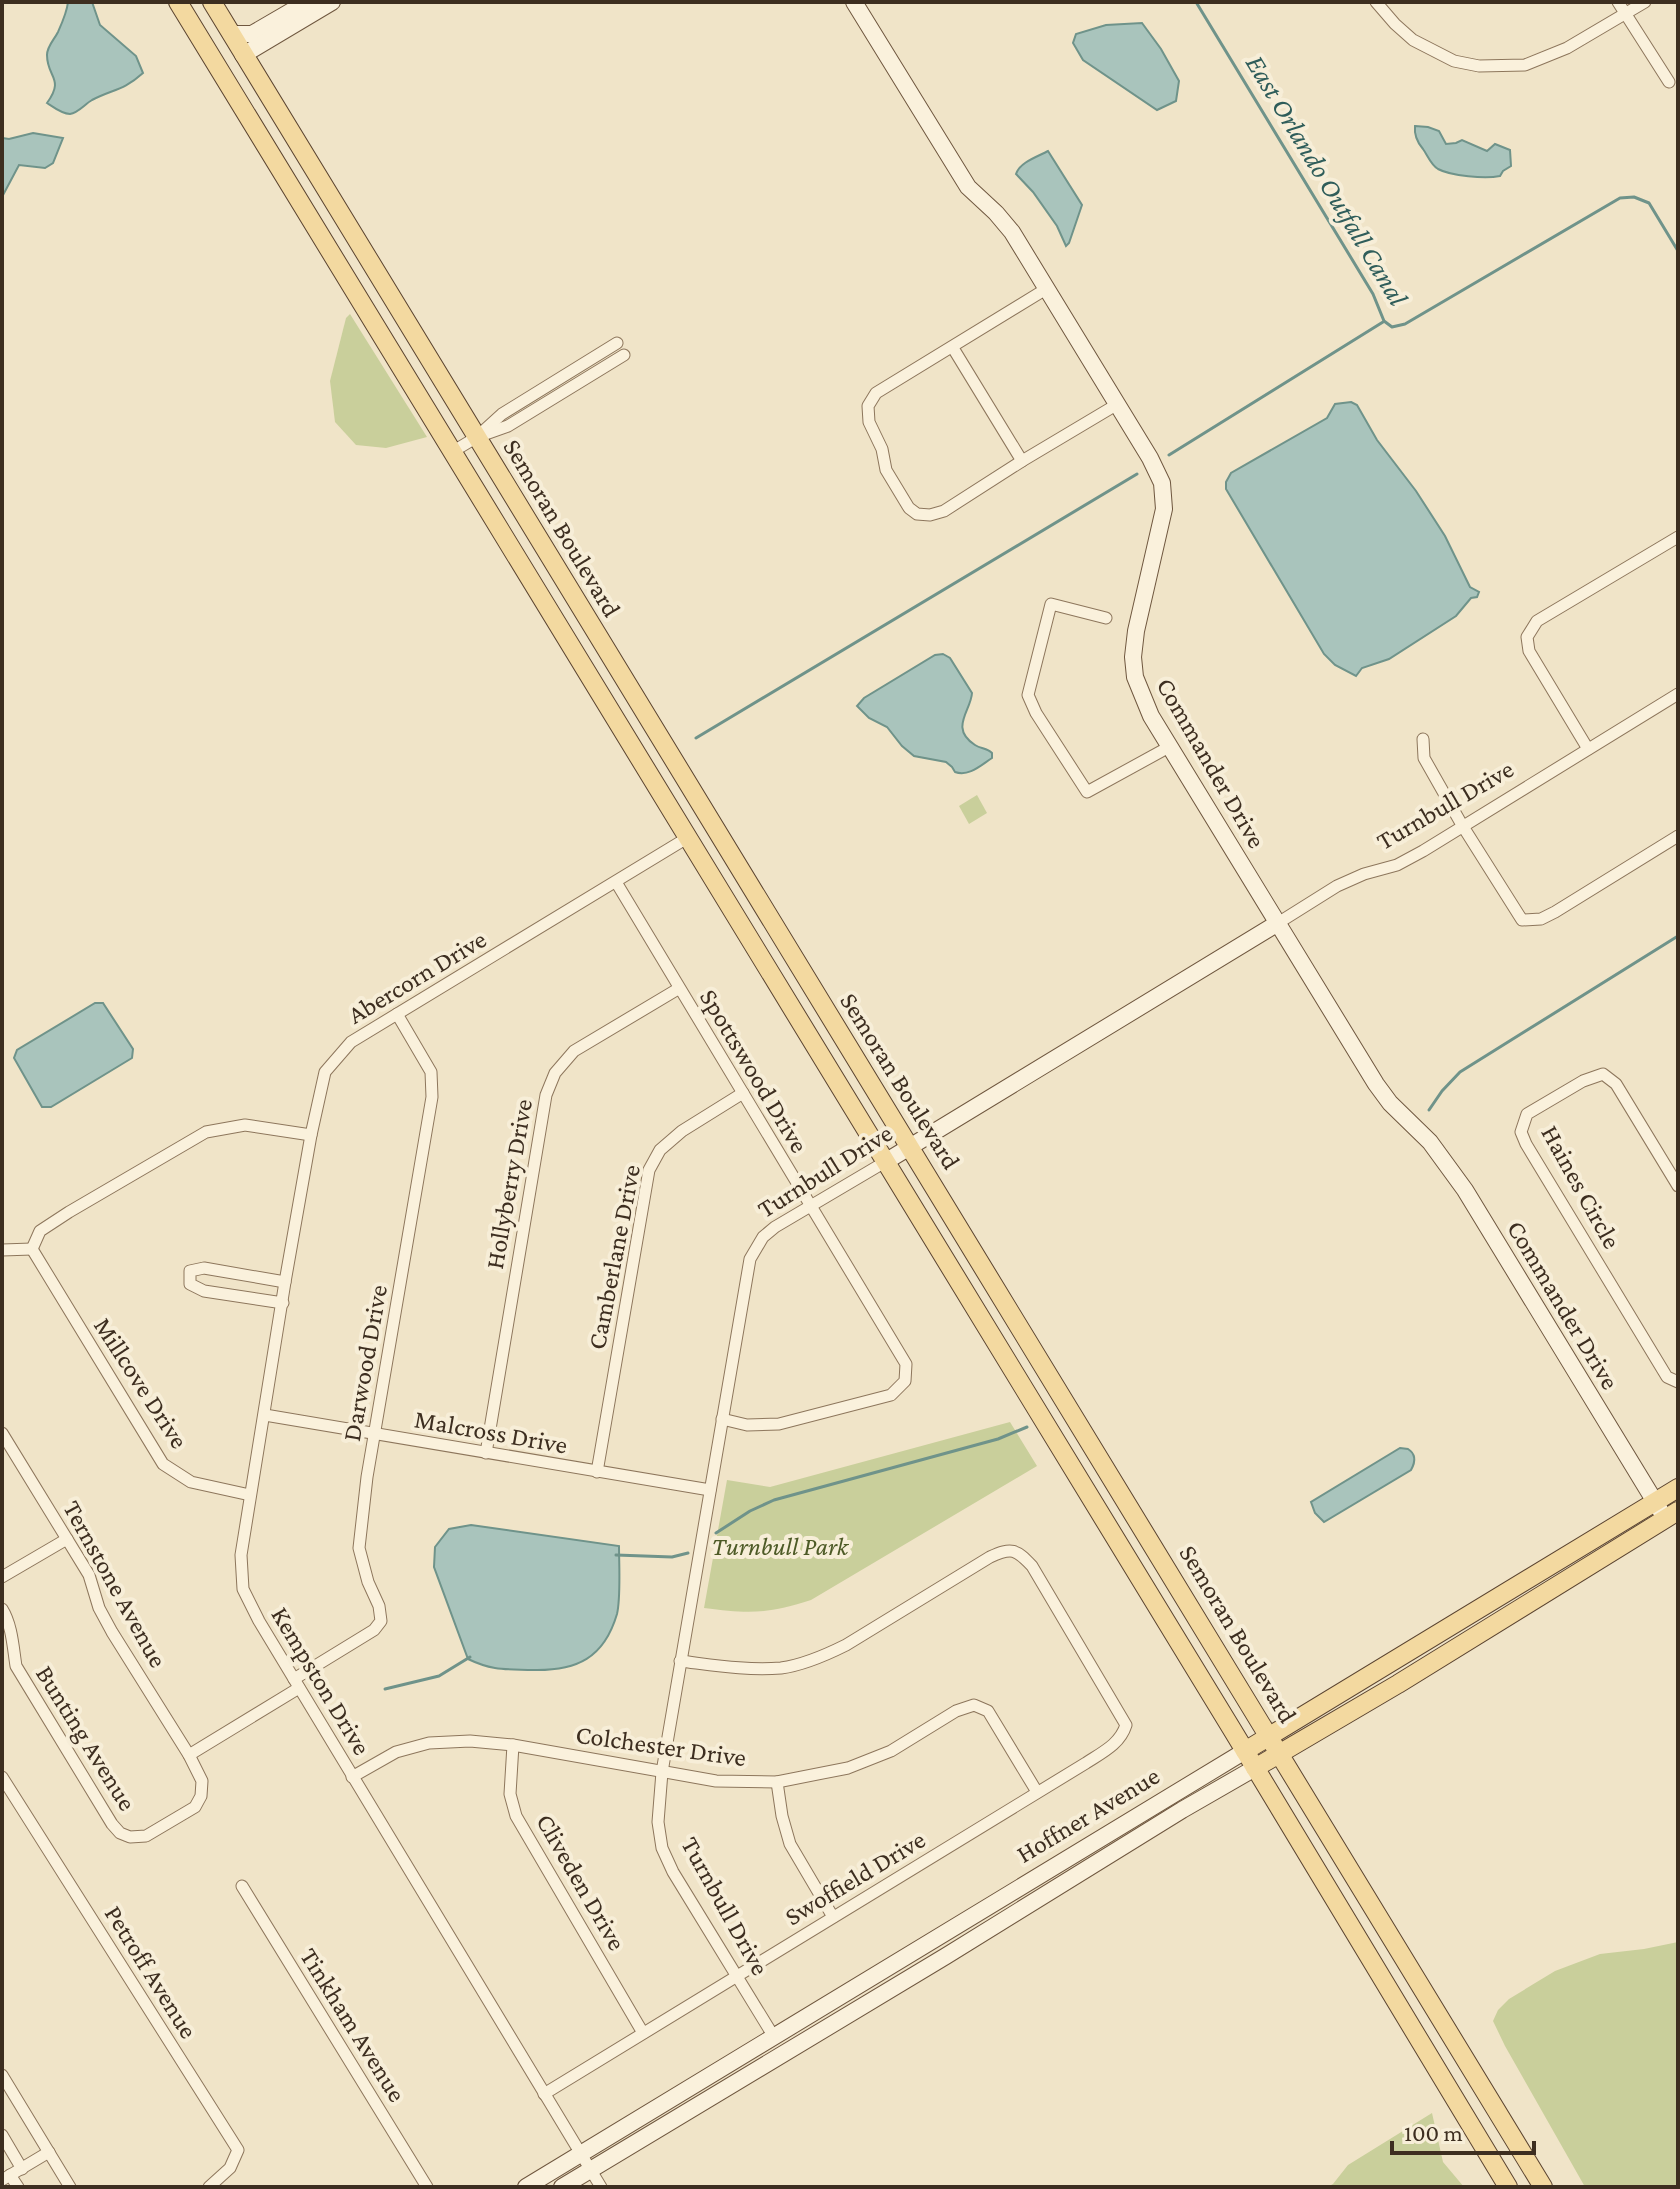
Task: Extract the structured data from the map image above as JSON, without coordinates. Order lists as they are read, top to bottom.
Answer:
{
  "streets": {
    "main road": ["Semoran Boulevard", "Hoffner Avenue"],
    "street": [
      "Commander Drive",
      "Turnbull Drive",
      "Abercorn Drive",
      "Spottswood Drive",
      "Hollyberry Drive",
      "Haines Circle",
      "Camberlane Drive",
      "Darwood Drive",
      "Millcove Drive",
      "Malcross Drive",
      "Ternstone Avenue",
      "Kempston Drive",
      "Bunting Avenue",
      "Colchester Drive",
      "Swoffield Drive",
      "Cliveden Drive",
      "Petroff Avenue",
      "Tinkham Avenue"
    ]
  },
  "crossings": [
    ["Semoran Boulevard", "Turnbull Drive"],
    ["Semoran Boulevard", "Abercorn Drive"],
    ["Semoran Boulevard", "Hoffner Avenue"],
    ["Commander Drive", "Turnbull Drive"],
    ["Commander Drive", "Hoffner Avenue"],
    ["Turnbull Drive", "Spottswood Drive"],
    ["Turnbull Drive", "Malcross Drive"],
    ["Turnbull Drive", "Colchester Drive"],
    ["Turnbull Drive", "Hoffner Avenue"],
    ["Turnbull Drive", "Swoffield Drive"],
    ["Abercorn Drive", "Spottswood Drive"],
    ["Abercorn Drive", "Darwood Drive"],
    ["Abercorn Drive", "Kempston Drive"],
    ["Spottswood Drive", "Hollyberry Drive"],
    ["Spottswood Drive", "Camberlane Drive"],
    ["Hollyberry Drive", "Malcross Drive"],
    ["Camberlane Drive", "Malcross Drive"],
    ["Darwood Drive", "Malcross Drive"],
    ["Darwood Drive", "Ternstone Avenue"],
    ["Darwood Drive", "Kempston Drive"],
    ["Millcove Drive", "Kempston Drive"],
    ["Malcross Drive", "Kempston Drive"],
    ["Ternstone Avenue", "Bunting Avenue"],
    ["Kempston Drive", "Colchester Drive"],
    ["Kempston Drive", "Hoffner Avenue"],
    ["Kempston Drive", "Swoffield Drive"],
    ["Colchester Drive", "Swoffield Drive"],
    ["Colchester Drive", "Cliveden Drive"],
    ["Swoffield Drive", "Cliveden Drive"]
  ],
  "water": ["East Orlando Outfall Canal"],
  "parks": ["Turnbull Park"],
  "scale_bar": "100 m"
}
